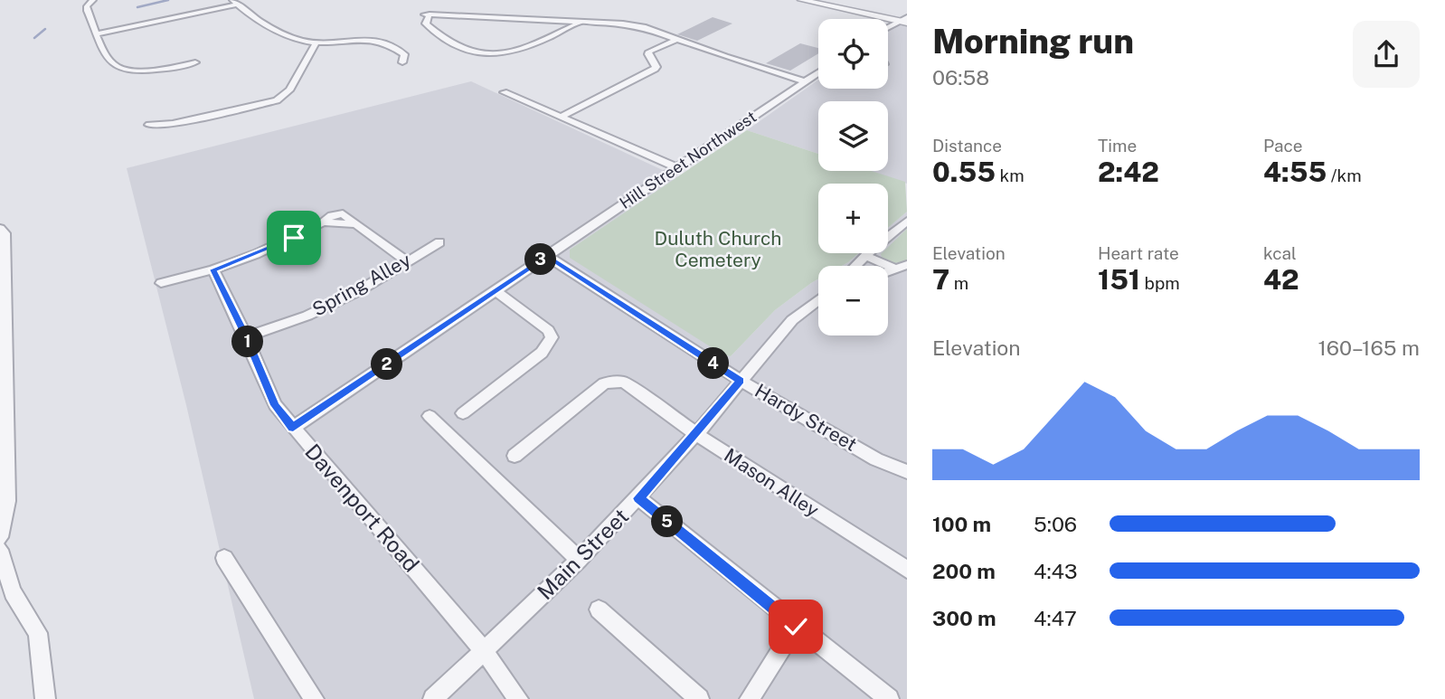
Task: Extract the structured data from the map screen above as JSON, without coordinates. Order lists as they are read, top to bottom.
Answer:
{
  "streets": {
    "street": [
      "Hill Street Northwest",
      "Spring Alley",
      "Hardy Street",
      "Mason Alley",
      "Davenport Road",
      "Main Street"
    ]
  },
  "crossings": [
    ["Hill Street Northwest", "Hardy Street"],
    ["Hill Street Northwest", "Davenport Road"],
    ["Spring Alley", "Davenport Road"],
    ["Hardy Street", "Main Street"],
    ["Mason Alley", "Main Street"],
    ["Davenport Road", "Main Street"]
  ],
  "parks": ["Duluth Church Cemetery"],
  "page": {
    "heading": ["Morning run", "06:58"],
    "map_buttons": ["+", "−"],
    "stats": [
      ["Distance", "0.55 km"],
      ["Time", "2:42"],
      ["Pace", "4:55 /km"],
      ["Elevation", "7 m"],
      ["Heart rate", "151 bpm"],
      ["kcal", "42"]
    ],
    "pins": [
      "3",
      "1",
      "4",
      "2",
      "5"
    ],
    "chart": ["Elevation", "160–165 m"],
    "list": [
      {
        "name": "100 m",
        "note": "5:06"
      },
      {
        "name": "200 m",
        "note": "4:43"
      },
      {
        "name": "300 m",
        "note": "4:47"
      }
    ]
  }
}
